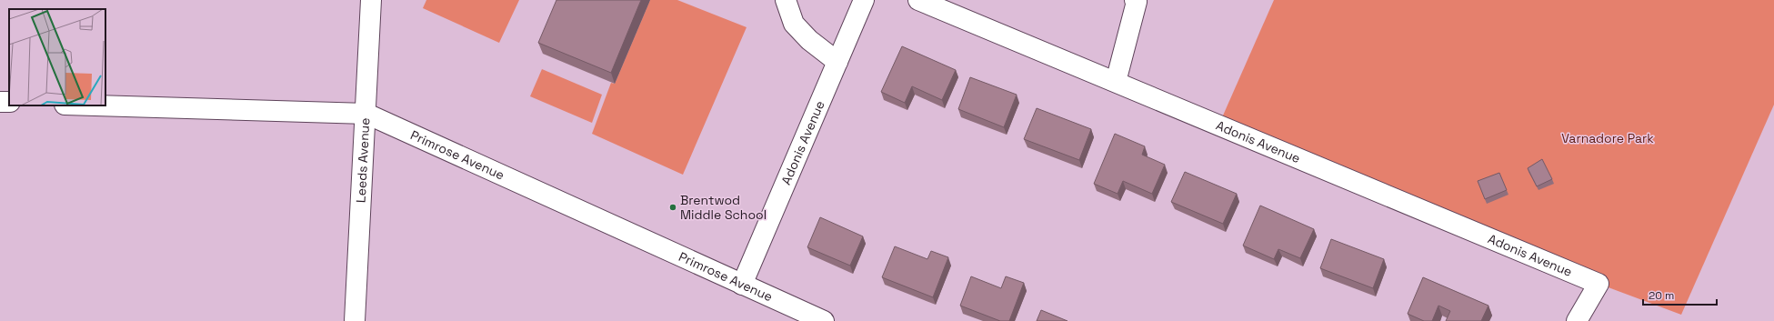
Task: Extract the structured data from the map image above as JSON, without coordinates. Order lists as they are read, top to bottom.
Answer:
{
  "streets": {
    "street": ["Adonis Avenue", "Primrose Avenue", "Leeds Avenue"]
  },
  "crossings": [
    ["Adonis Avenue", "Primrose Avenue"],
    ["Primrose Avenue", "Leeds Avenue"]
  ],
  "parks": ["Varnadore Park"],
  "places": ["Brentwod Middle School"],
  "scale_bar": "20 m"
}
